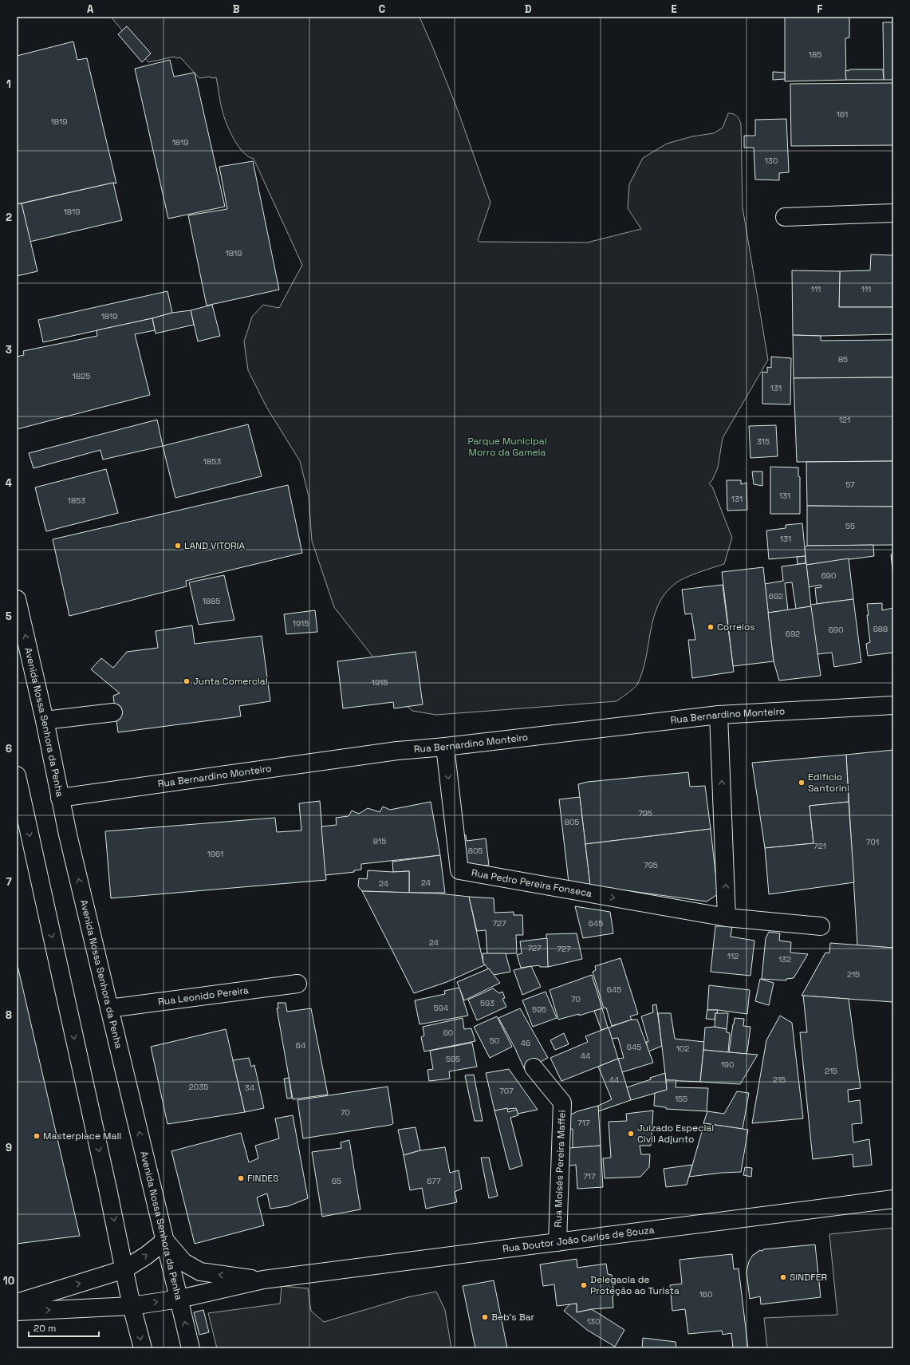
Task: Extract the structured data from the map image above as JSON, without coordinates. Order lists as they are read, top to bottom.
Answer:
{
  "streets": {
    "street": [
      "Rua Bernardino Monteiro",
      "Avenida Nossa Senhora da Penha",
      "Rua Pedro Pereira Fonseca",
      "Rua Leonido Pereira",
      "Rua Moisés Pereira Maffei",
      "Rua Doutor João Carlos de Souza"
    ]
  },
  "crossings": [
    ["Rua Bernardino Monteiro", "Avenida Nossa Senhora da Penha"],
    ["Rua Bernardino Monteiro", "Rua Pedro Pereira Fonseca"],
    ["Avenida Nossa Senhora da Penha", "Rua Leonido Pereira"],
    ["Avenida Nossa Senhora da Penha", "Rua Doutor João Carlos de Souza"],
    ["Rua Moisés Pereira Maffei", "Rua Doutor João Carlos de Souza"]
  ],
  "one_way": ["Rua Pedro Pereira Fonseca"],
  "parks": ["Parque Municipal Morro da Gamela"],
  "places": [
    "LAND VITORIA",
    "Correios",
    "Junta Comercial",
    "Edifício Santorini",
    "Juizado Especial Civil Adjunto",
    "Masterplace Mall",
    "FINDES",
    "SINDFER",
    "Delegacia de Proteção ao Turista",
    "Beb's Bar"
  ],
  "house_numbers": [
    "185",
    "161",
    "1819",
    "1819",
    "130",
    "1819",
    "1819",
    "111",
    "111",
    "1819",
    "85",
    "1825",
    "131",
    "121",
    "315",
    "1853",
    "57",
    "131",
    "131",
    "1853",
    "55",
    "131",
    "690",
    "692",
    "1885",
    "1915",
    "688",
    "690",
    "692",
    "1915",
    "795",
    "805",
    "815",
    "701",
    "721",
    "805",
    "1961",
    "795",
    "24",
    "24",
    "727",
    "645",
    "24",
    "727",
    "727",
    "112",
    "132",
    "215",
    "645",
    "70",
    "593",
    "594",
    "595",
    "60",
    "50",
    "46",
    "64",
    "645",
    "102",
    "44",
    "595",
    "190",
    "215",
    "44",
    "215",
    "2035",
    "34",
    "707",
    "155",
    "70",
    "717",
    "717",
    "65",
    "677",
    "160",
    "130"
  ],
  "scale_bar": "20 m",
  "grid": {
    "columns": [
      "A",
      "B",
      "C",
      "D",
      "E",
      "F"
    ],
    "rows": [
      "1",
      "2",
      "3",
      "4",
      "5",
      "6",
      "7",
      "8",
      "9",
      "10"
    ]
  }
}
